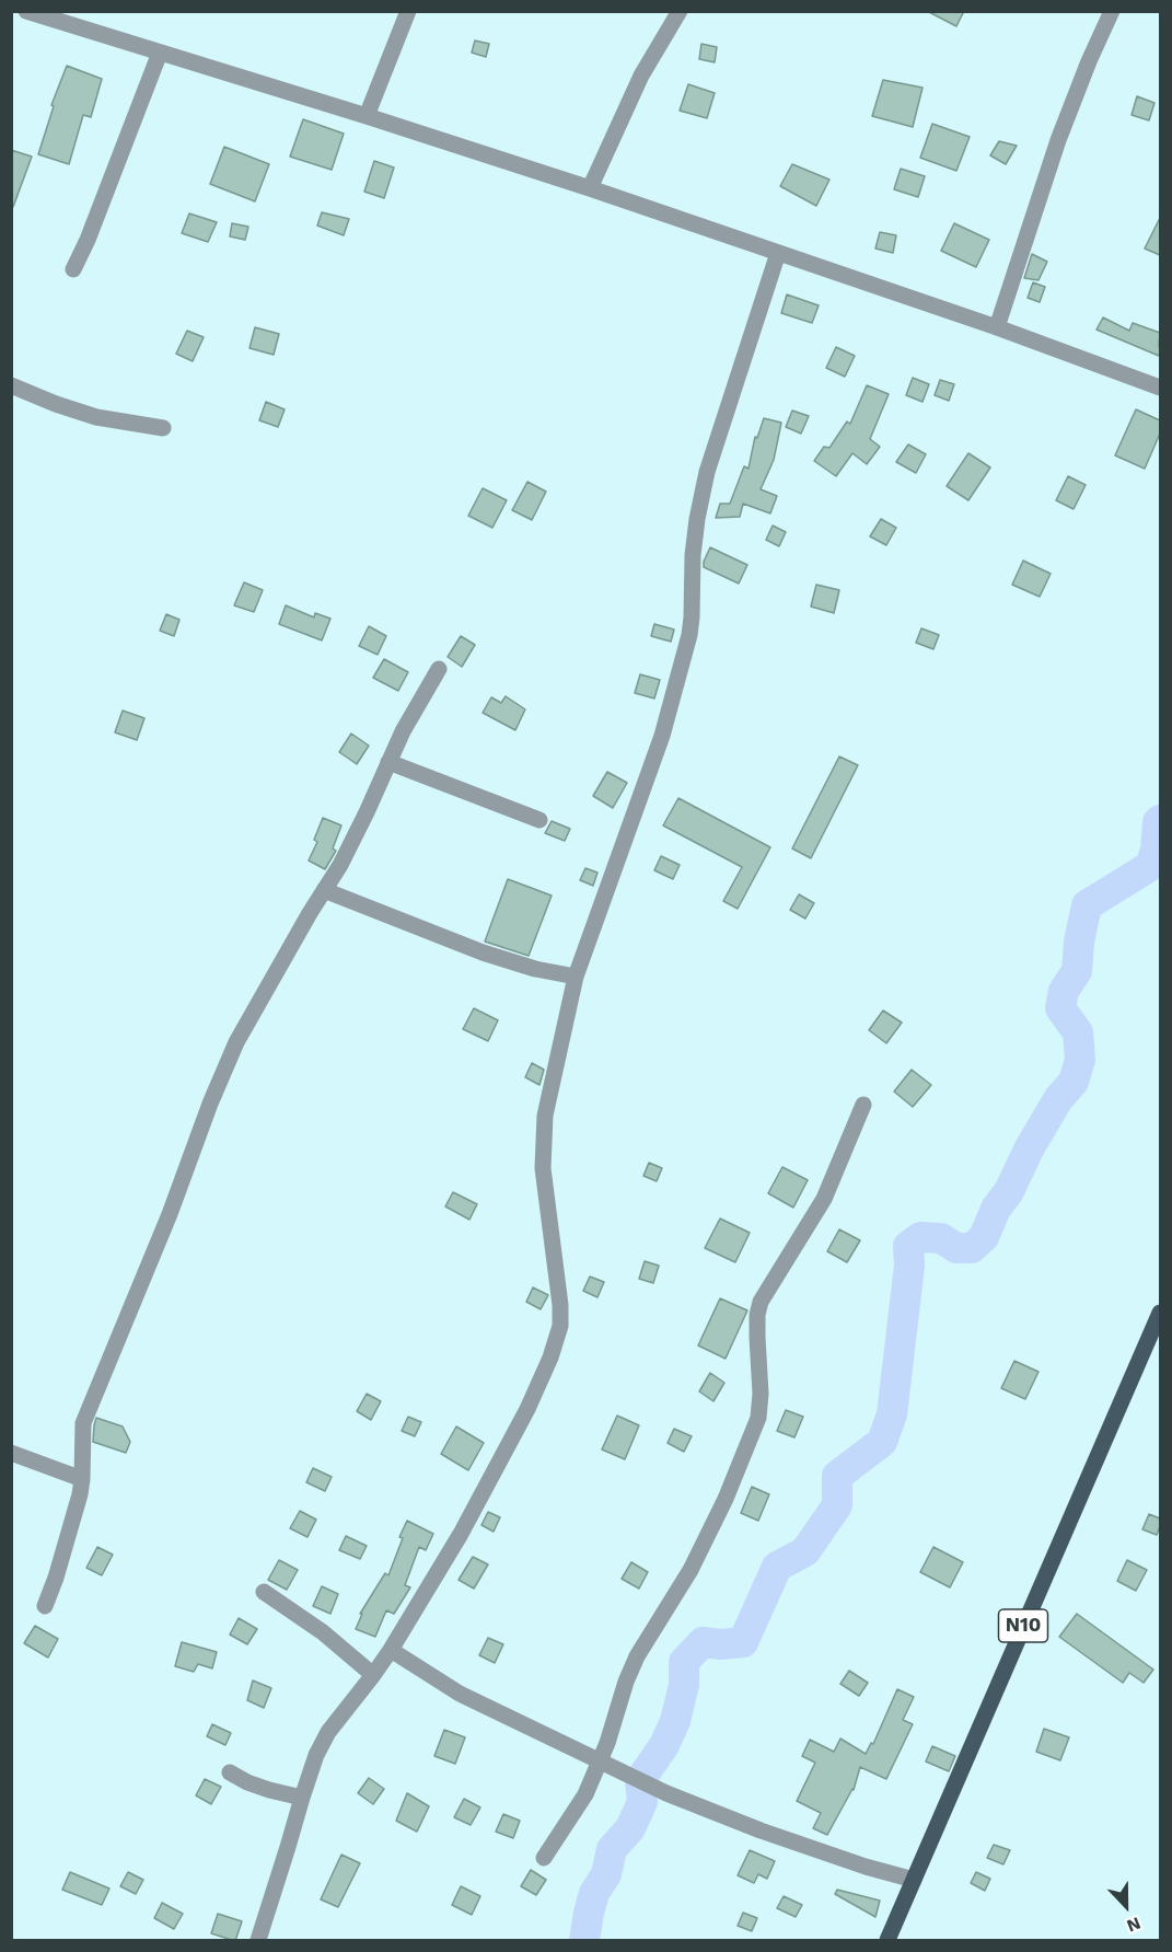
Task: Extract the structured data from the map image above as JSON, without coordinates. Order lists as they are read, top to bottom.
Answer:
{
  "streets": {
    "main road": ["N10"]
  },
  "north": "bottom"
}
